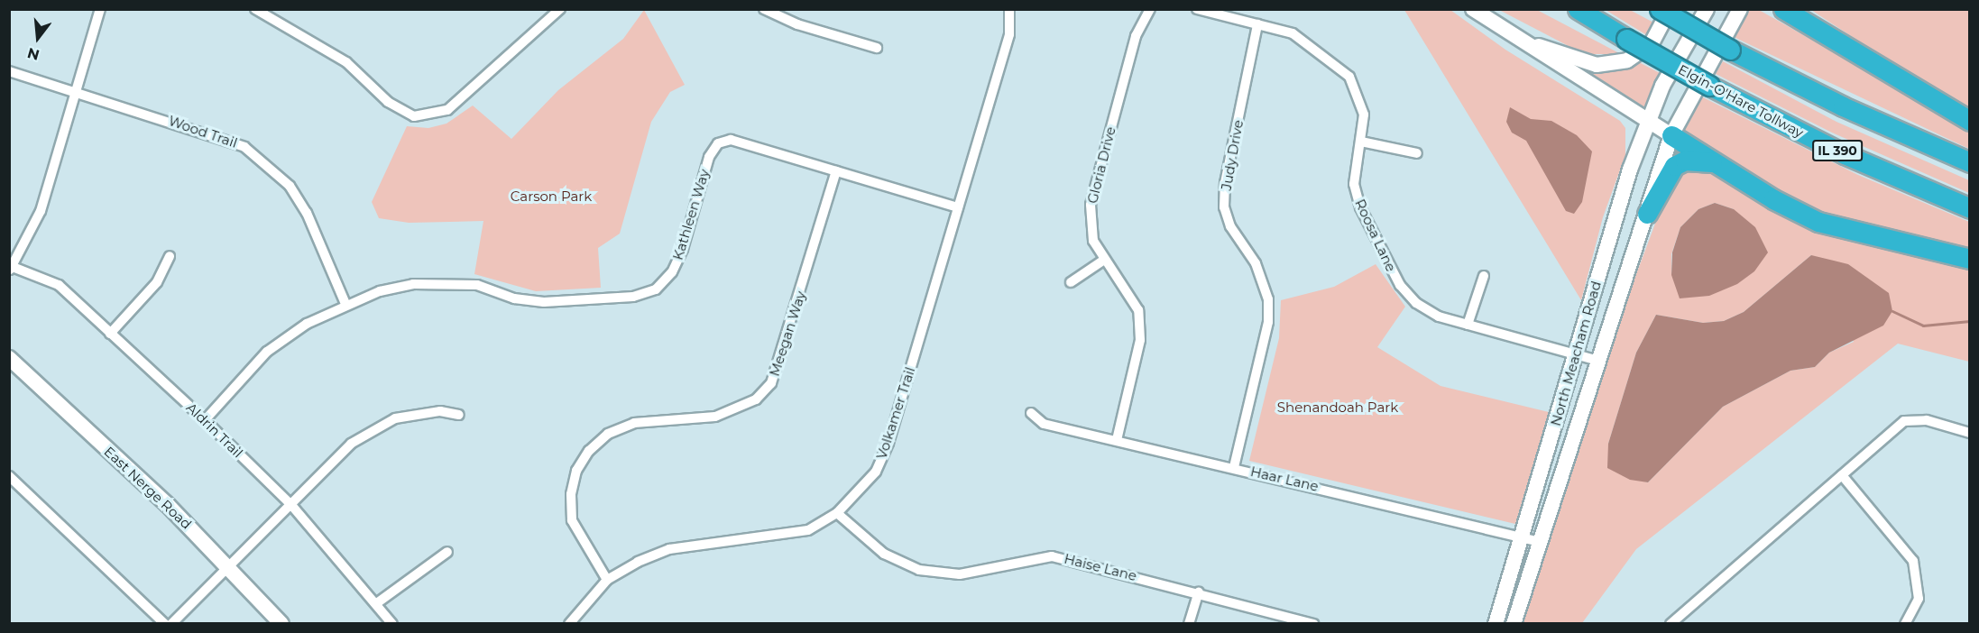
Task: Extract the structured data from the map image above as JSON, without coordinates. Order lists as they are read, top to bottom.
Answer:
{
  "streets": {
    "highway": ["Elgin-O'Hare Tollway", "IL 390"],
    "main road": ["North Meacham Road", "East Nerge Road"],
    "street": [
      "Wood Trail",
      "Judy Drive",
      "Gloria Drive",
      "Kathleen Way",
      "Roosa Lane",
      "Meegan Way",
      "Volkamer Trail",
      "Aldrin Trail",
      "Haar Lane",
      "Haise Lane"
    ]
  },
  "crossings": [
    ["Wood Trail", "Kathleen Way"],
    ["Judy Drive", "Roosa Lane"],
    ["Judy Drive", "Haar Lane"],
    ["Gloria Drive", "Haar Lane"],
    ["Kathleen Way", "Meegan Way"],
    ["Kathleen Way", "Volkamer Trail"],
    ["Kathleen Way", "Aldrin Trail"],
    ["Roosa Lane", "North Meacham Road"],
    ["Meegan Way", "Volkamer Trail"],
    ["North Meacham Road", "Haar Lane"],
    ["Volkamer Trail", "Haise Lane"]
  ],
  "parks": ["Carson Park", "Shenandoah Park"],
  "north": "bottom"
}
